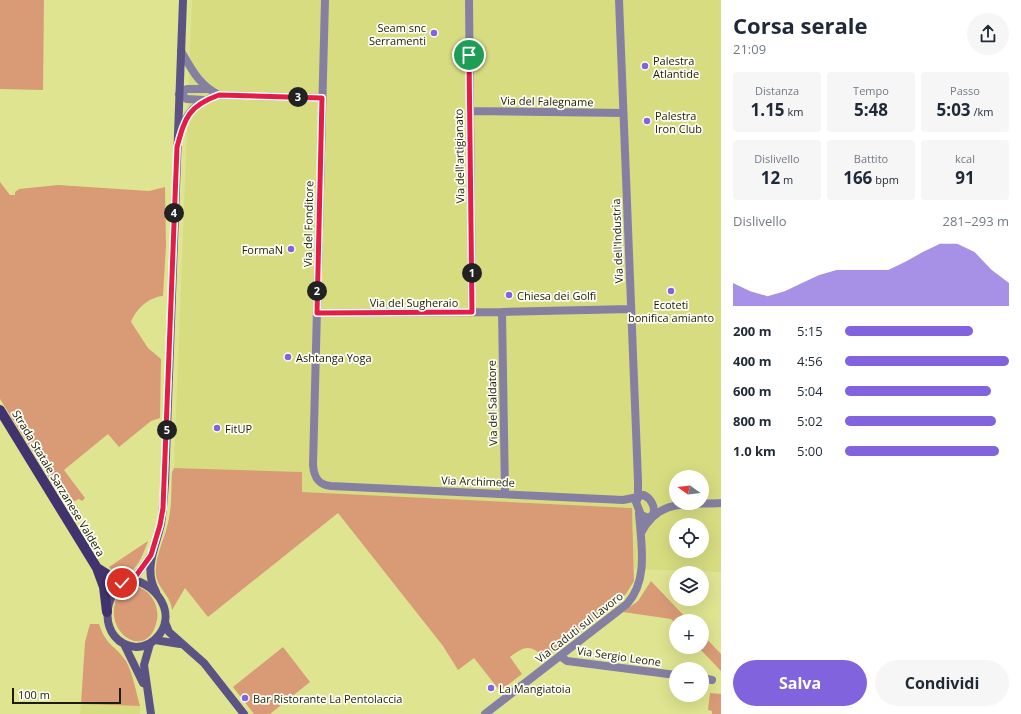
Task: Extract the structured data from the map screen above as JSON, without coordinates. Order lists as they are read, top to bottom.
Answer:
{
  "streets": {
    "main road": ["Strada Statale Sarzanese Valdera"],
    "street": [
      "Via del Falegname",
      "Via dell'artigianato",
      "Via del Fonditore",
      "Via dell'Industria",
      "Via del Sugheraio",
      "Via del Saldatore",
      "Via Archimede",
      "Via Caduti sul Lavoro",
      "Via Sergio Leone"
    ]
  },
  "crossings": [
    ["Via del Falegname", "Via dell'artigianato"],
    ["Via del Falegname", "Via dell'Industria"],
    ["Via dell'artigianato", "Via del Sugheraio"],
    ["Via del Fonditore", "Via del Sugheraio"],
    ["Via del Fonditore", "Via Archimede"],
    ["Via dell'Industria", "Via del Sugheraio"],
    ["Via dell'Industria", "Via Archimede"],
    ["Via dell'Industria", "Via Caduti sul Lavoro"],
    ["Via del Sugheraio", "Via del Saldatore"],
    ["Via del Saldatore", "Via Archimede"],
    ["Via Archimede", "Via Caduti sul Lavoro"],
    ["Via Caduti sul Lavoro", "Via Sergio Leone"]
  ],
  "places": [
    "Seam snc Serramenti",
    "Palestra Atlantide",
    "Palestra Iron Club",
    "FormaN",
    "Ecoteti bonifica amianto",
    "Chiesa dei Golfi",
    "Ashtanga Yoga",
    "FitUP",
    "La Mangiatoia",
    "Bar Ristorante La Pentolaccia"
  ],
  "scale_bar": "100 m",
  "north": "left",
  "page": {
    "heading": ["Corsa serale", "21:09"],
    "stats": [
      ["Distanza", "1.15 km"],
      ["Tempo", "5:48"],
      ["Passo", "5:03 /km"],
      ["Dislivello", "12 m"],
      ["Battito", "166 bpm"],
      ["kcal", "91"]
    ],
    "pins": [
      "3",
      "4",
      "1",
      "2",
      "5"
    ],
    "chart": ["Dislivello", "281–293 m"],
    "list": [
      {
        "name": "200 m",
        "note": "5:15"
      },
      {
        "name": "400 m",
        "note": "4:56"
      },
      {
        "name": "600 m",
        "note": "5:04"
      },
      {
        "name": "800 m",
        "note": "5:02"
      },
      {
        "name": "1.0 km",
        "note": "5:00"
      }
    ],
    "map_buttons": ["+", "−"],
    "buttons": ["Salva", "Condividi"],
    "scale": "100 m"
  }
}
